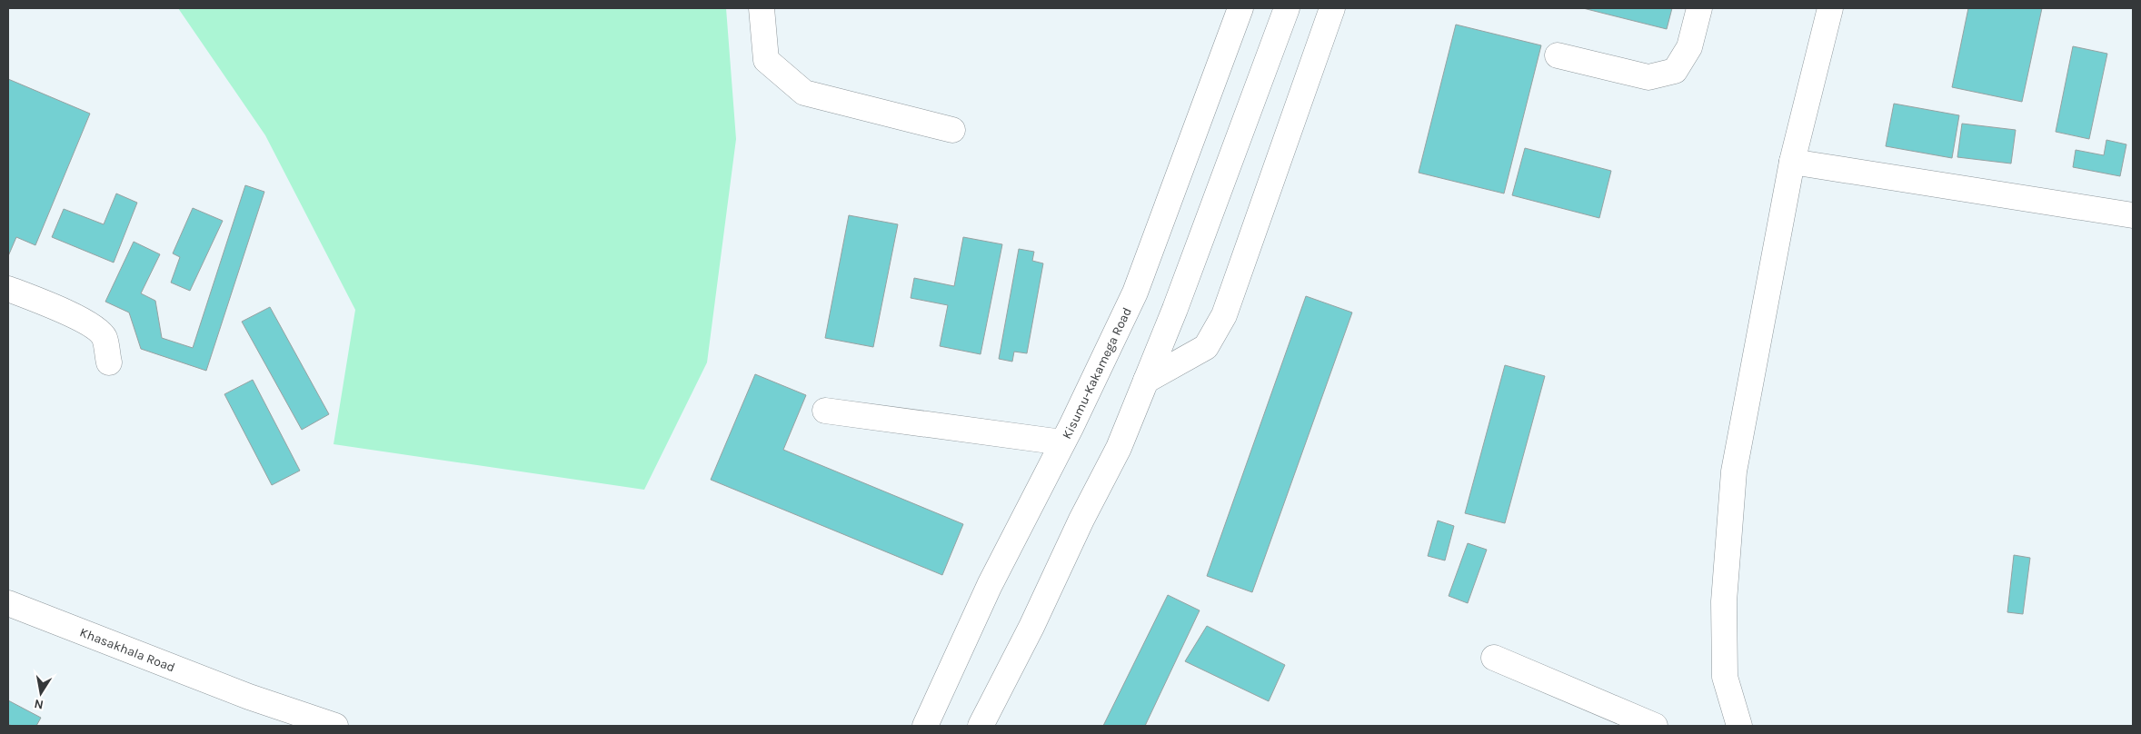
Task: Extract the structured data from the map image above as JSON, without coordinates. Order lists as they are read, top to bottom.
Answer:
{
  "streets": {
    "main road": ["Kisumu-Kakamega Road", "Khasakhala Road"]
  },
  "north": "bottom"
}
